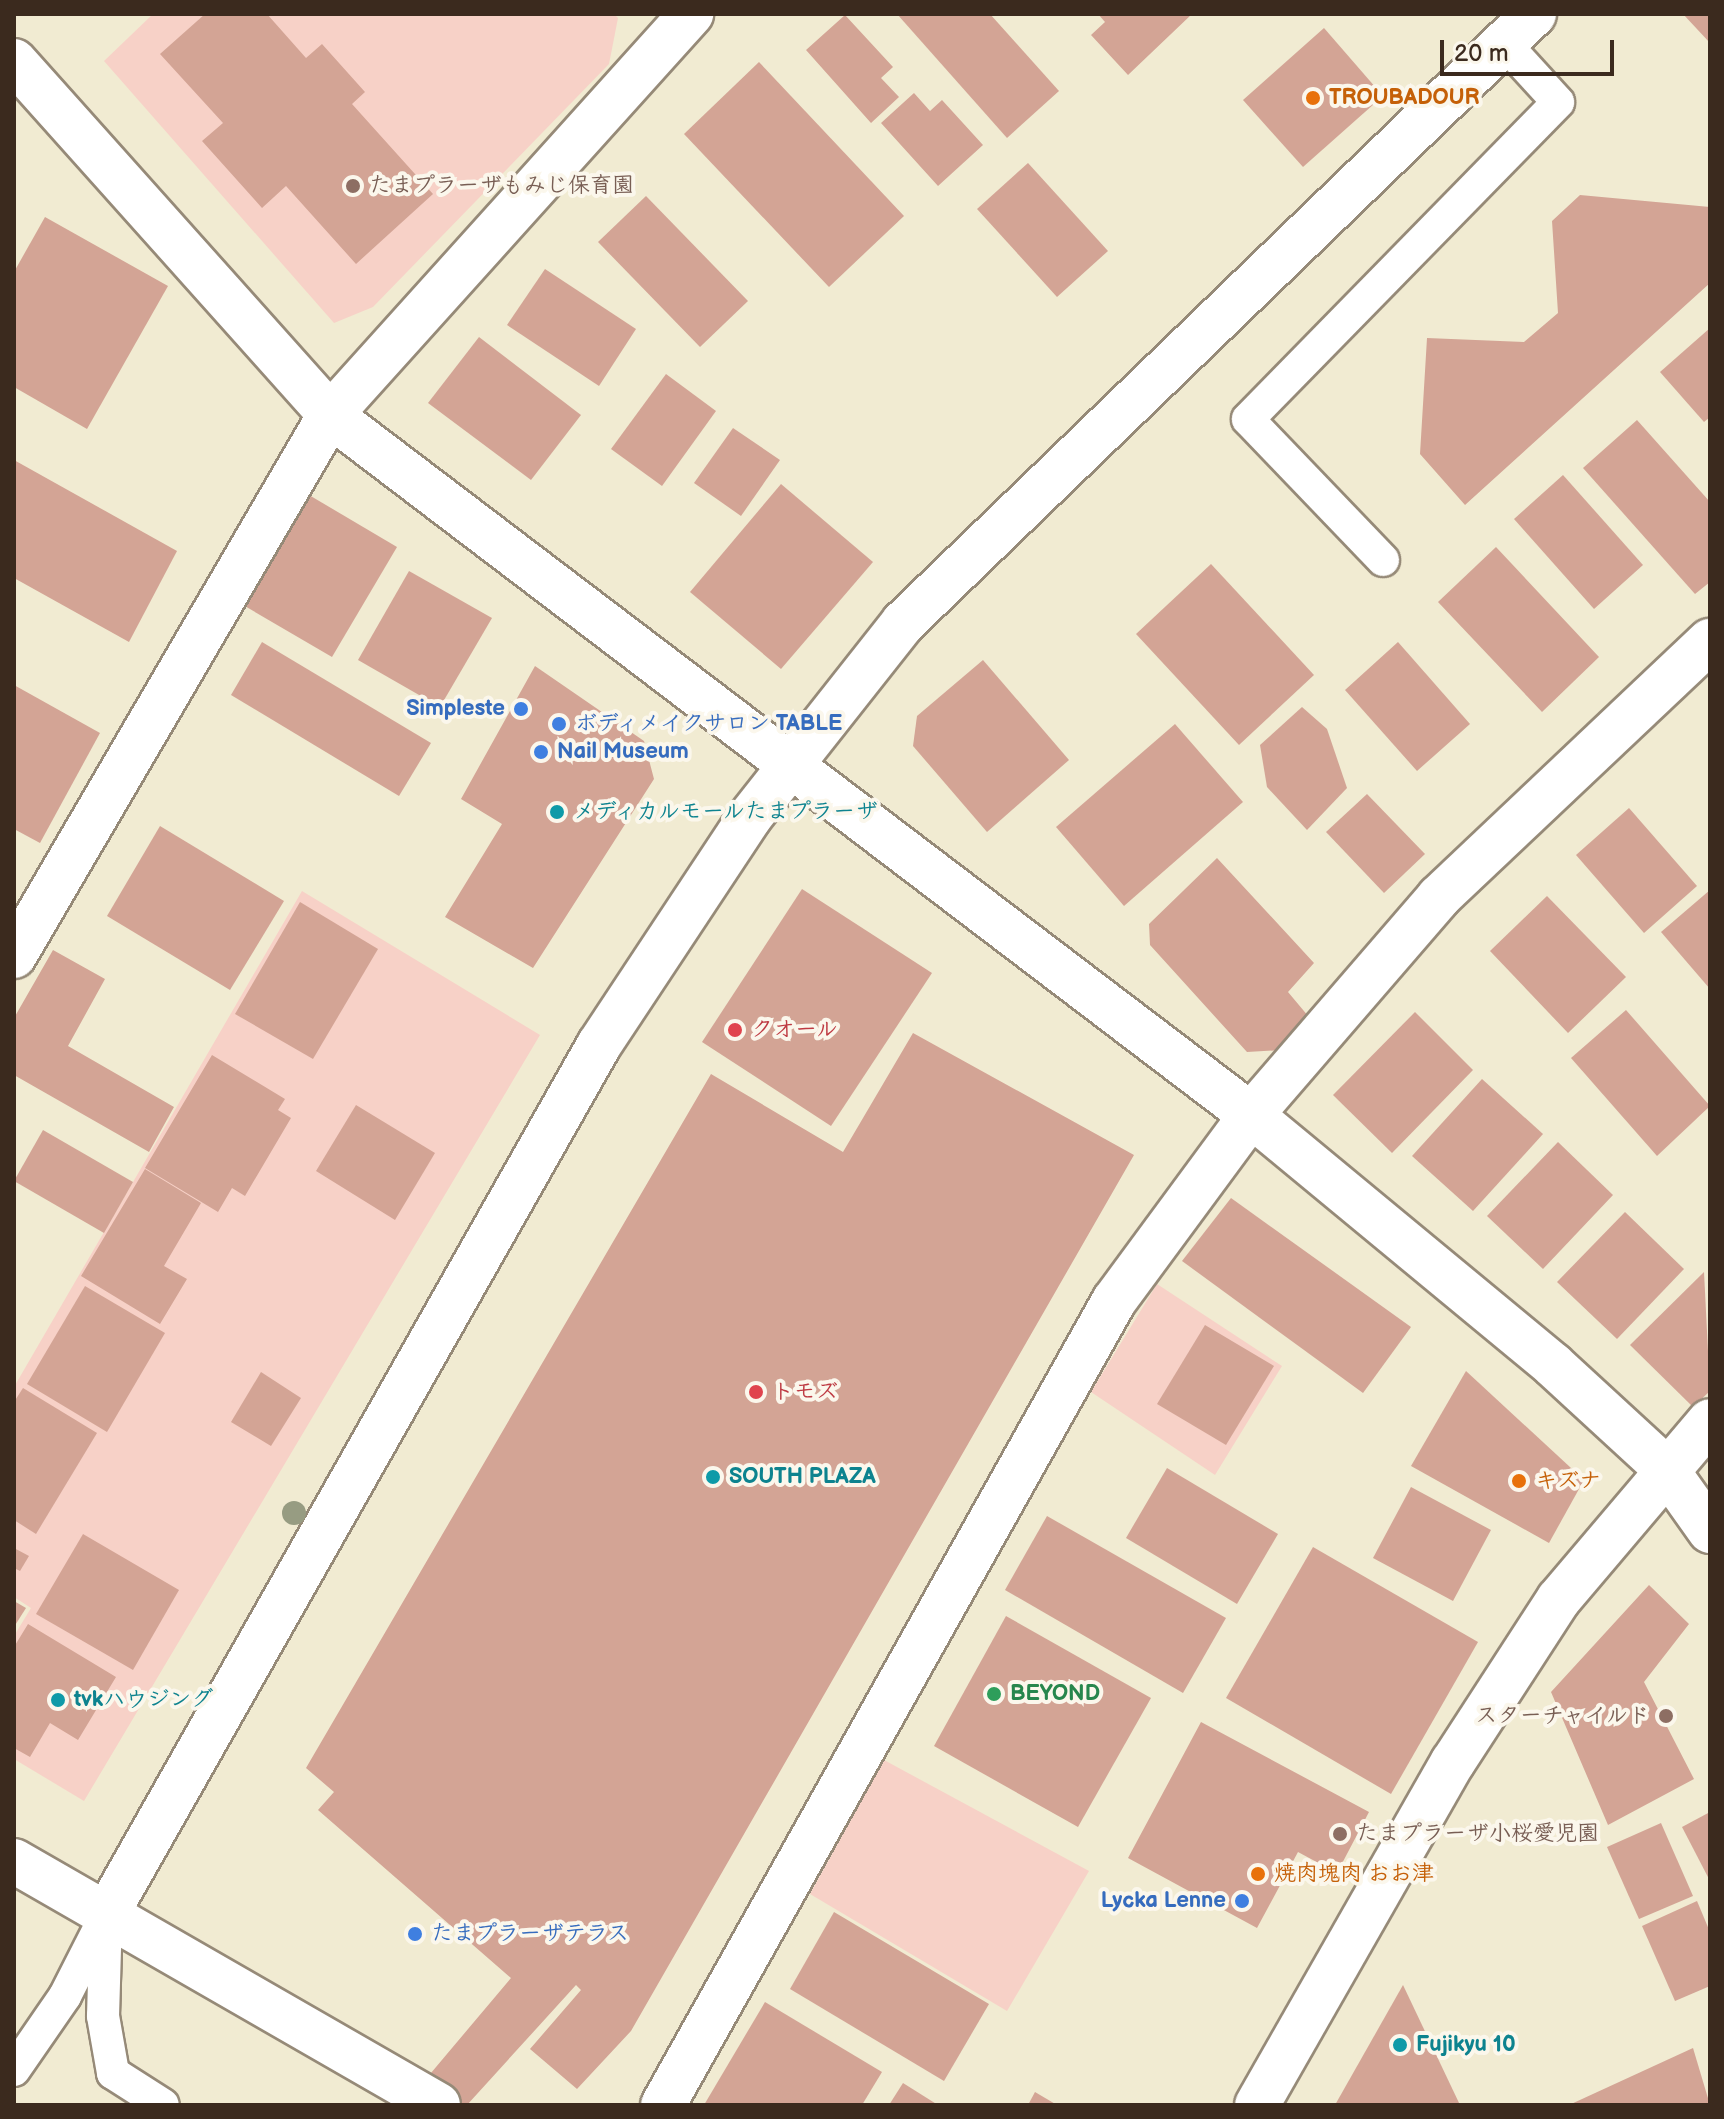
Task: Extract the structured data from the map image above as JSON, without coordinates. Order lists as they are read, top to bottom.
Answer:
{
  "places": [
    "TROUBADOUR",
    "たまプラーザもみじ保育園",
    "Simpleste",
    "ボディメイクサロン TABLE",
    "Nail Museum",
    "メディカルモールたまプラーザ",
    "クオール",
    "トモズ",
    "SOUTH PLAZA",
    "キズナ",
    "BEYOND",
    "tvkハウジング",
    "スターチャイルド",
    "たまプラーザ小桜愛児園",
    "焼肉塊肉 おお津",
    "Lycka Lenne",
    "たまプラーザテラス",
    "Fujikyu 10"
  ],
  "scale_bar": "20 m"
}
